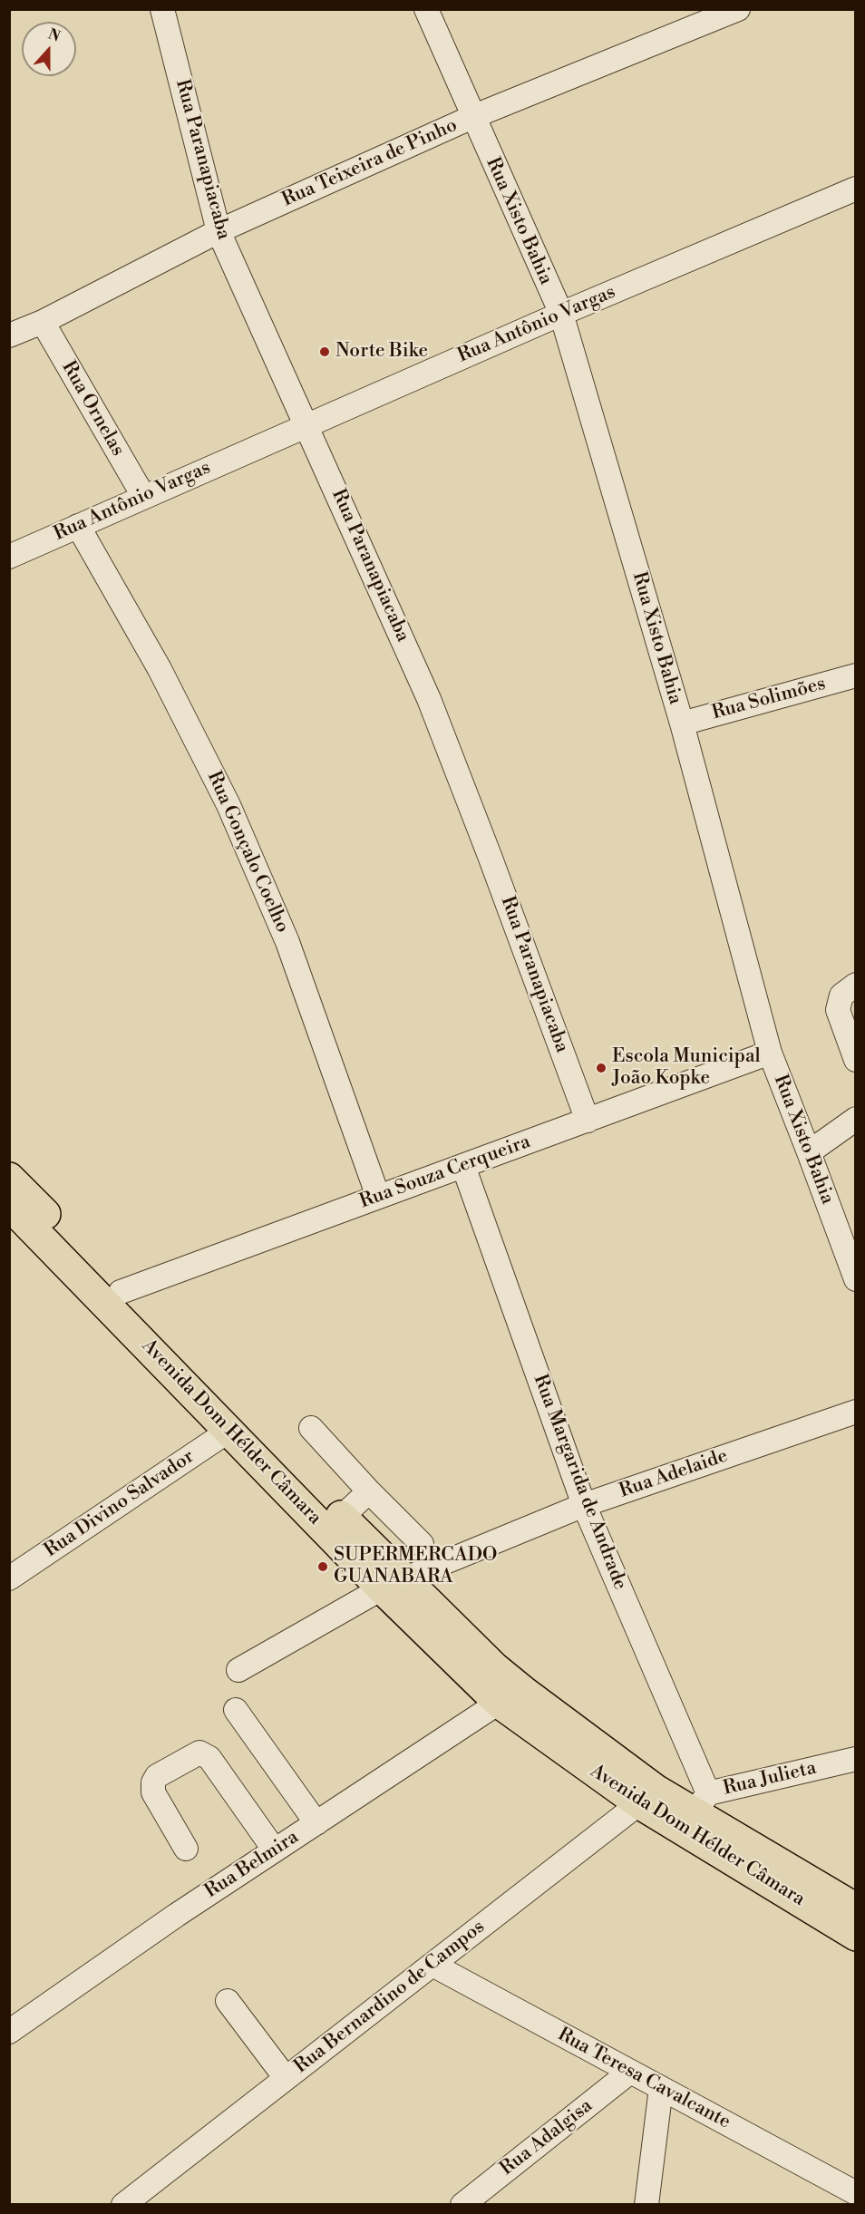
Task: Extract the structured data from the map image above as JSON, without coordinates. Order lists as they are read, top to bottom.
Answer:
{
  "streets": {
    "main road": ["Avenida Dom Hélder Câmara"],
    "street": [
      "Rua Paranapiacaba",
      "Rua Teixeira de Pinho",
      "Rua Xisto Bahia",
      "Rua Antônio Vargas",
      "Rua Ornelas",
      "Rua Solimões",
      "Rua Gonçalo Coelho",
      "Rua Souza Cerqueira",
      "Rua Adelaide",
      "Rua Margarida de Andrade",
      "Rua Divino Salvador",
      "Rua Julieta",
      "Rua Belmira",
      "Rua Bernardino de Campos",
      "Rua Teresa Cavalcante",
      "Rua Adalgisa"
    ]
  },
  "crossings": [
    ["Rua Paranapiacaba", "Rua Teixeira de Pinho"],
    ["Rua Paranapiacaba", "Rua Antônio Vargas"],
    ["Rua Paranapiacaba", "Rua Souza Cerqueira"],
    ["Rua Teixeira de Pinho", "Rua Xisto Bahia"],
    ["Rua Teixeira de Pinho", "Rua Ornelas"],
    ["Rua Xisto Bahia", "Rua Antônio Vargas"],
    ["Rua Xisto Bahia", "Rua Solimões"],
    ["Rua Xisto Bahia", "Rua Souza Cerqueira"],
    ["Rua Antônio Vargas", "Rua Ornelas"],
    ["Rua Antônio Vargas", "Rua Gonçalo Coelho"],
    ["Rua Gonçalo Coelho", "Rua Souza Cerqueira"],
    ["Rua Souza Cerqueira", "Avenida Dom Hélder Câmara"],
    ["Rua Souza Cerqueira", "Rua Margarida de Andrade"],
    ["Avenida Dom Hélder Câmara", "Rua Adelaide"],
    ["Avenida Dom Hélder Câmara", "Rua Margarida de Andrade"],
    ["Avenida Dom Hélder Câmara", "Rua Divino Salvador"],
    ["Avenida Dom Hélder Câmara", "Rua Julieta"],
    ["Avenida Dom Hélder Câmara", "Rua Belmira"],
    ["Avenida Dom Hélder Câmara", "Rua Bernardino de Campos"],
    ["Rua Adelaide", "Rua Margarida de Andrade"],
    ["Rua Margarida de Andrade", "Rua Julieta"],
    ["Rua Bernardino de Campos", "Rua Teresa Cavalcante"],
    ["Rua Teresa Cavalcante", "Rua Adalgisa"]
  ],
  "places": ["Norte Bike", "Escola Municipal João Kopke", "SUPERMERCADO GUANABARA"],
  "north": "top"
}
